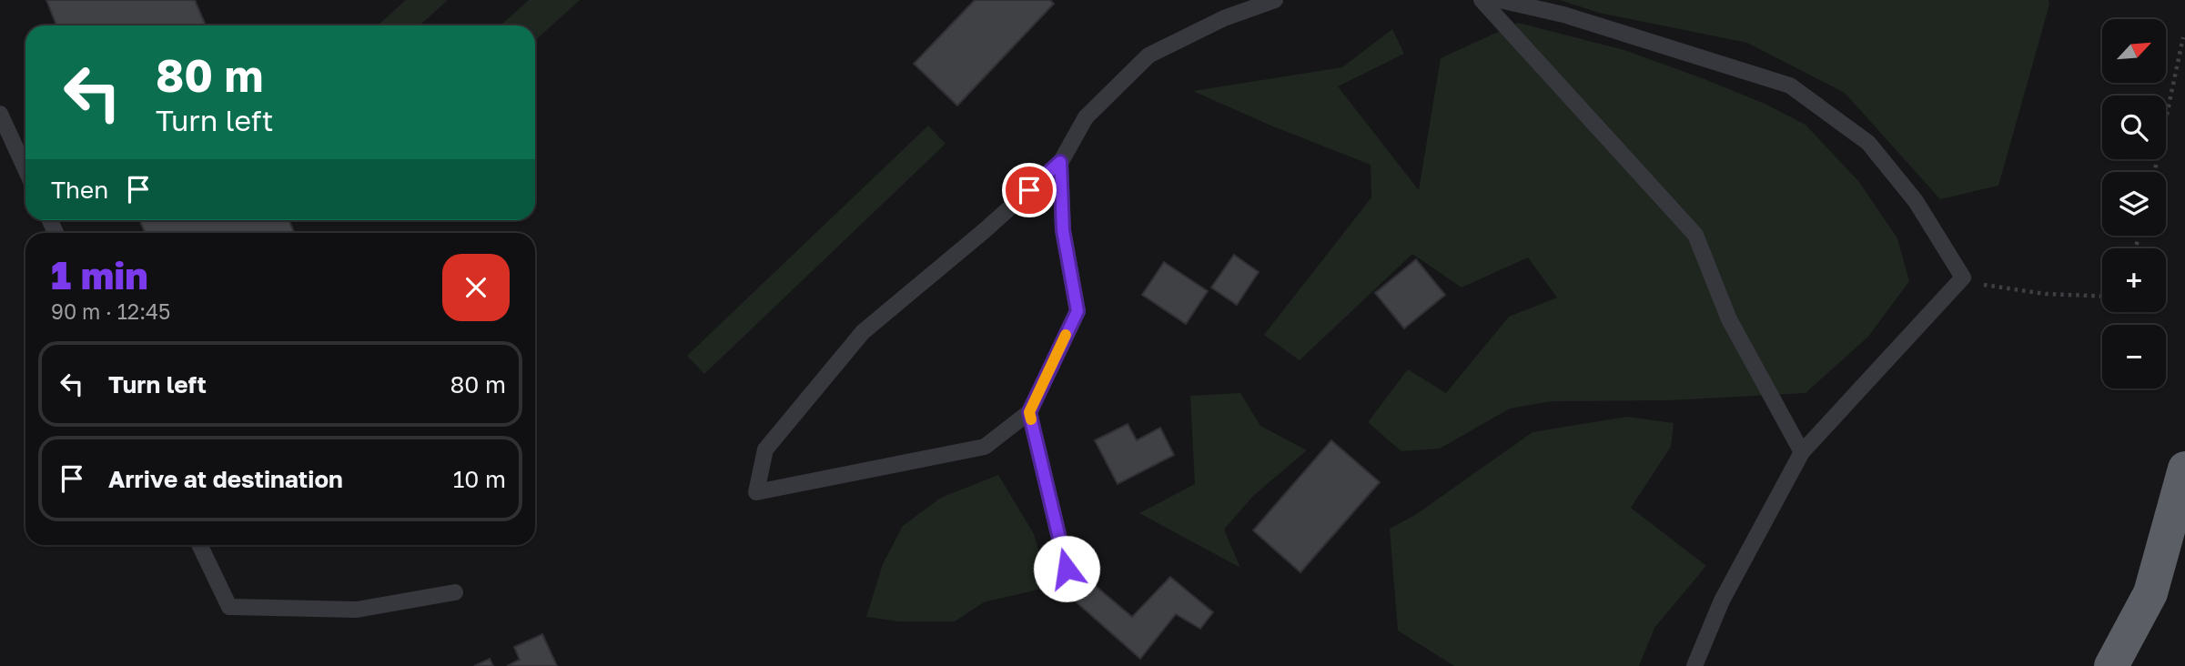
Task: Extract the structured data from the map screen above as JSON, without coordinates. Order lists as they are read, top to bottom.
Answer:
{
  "north": "top right",
  "page": {
    "map_buttons": ["+", "−"],
    "turn": ["80 m", "Turn left"],
    "then": "Then",
    "heading": ["1 min", "90 m · 12:45"],
    "list": [
      {
        "name": "Turn left",
        "value": "80 m"
      },
      {
        "name": "Arrive at destination",
        "value": "10 m"
      }
    ]
  }
}
